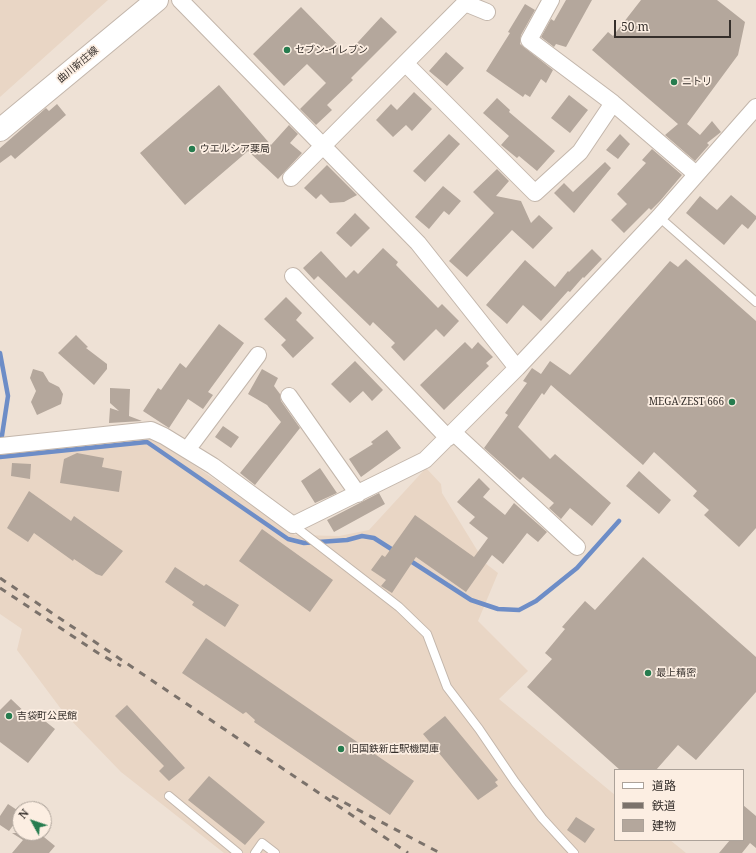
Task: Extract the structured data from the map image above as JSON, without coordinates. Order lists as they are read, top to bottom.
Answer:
{
  "streets": {
    "main road": ["曲川新庄線"]
  },
  "places": [
    "セブン-イレブン",
    "ニトリ",
    "ウエルシア薬局",
    "MEGA ZEST 666",
    "最上精密",
    "吉袋町公民館",
    "旧国鉄新庄駅機関庫"
  ],
  "legend": ["道路", "鉄道", "建物"],
  "scale_bar": "50 m",
  "north": "top left"
}
